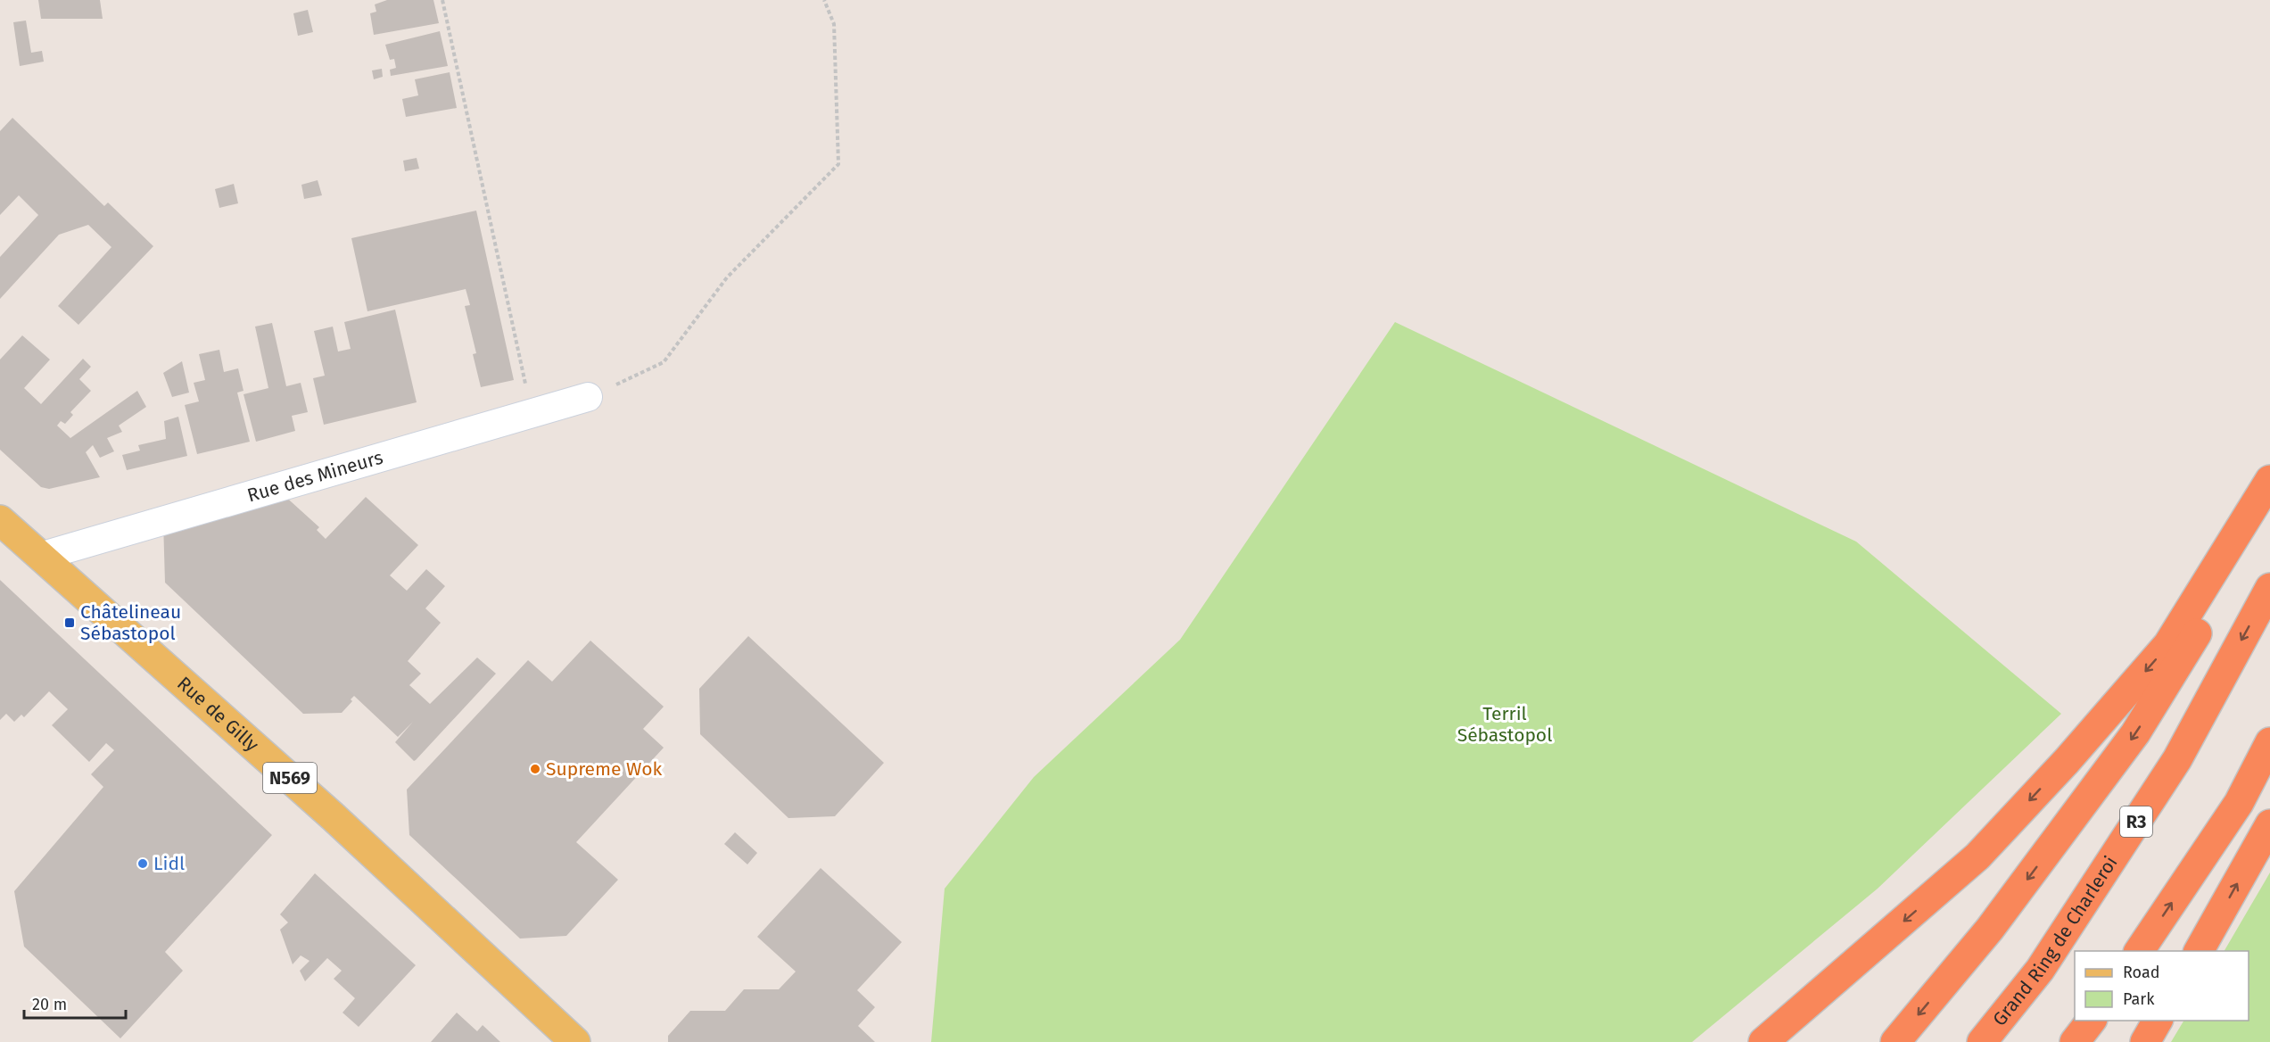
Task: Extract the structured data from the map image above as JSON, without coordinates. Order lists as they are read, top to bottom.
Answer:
{
  "streets": {
    "highway": ["R3", "Grand Ring de Charleroi"],
    "main road": ["Rue de Gilly", "N569"],
    "street": ["Rue des Mineurs"]
  },
  "crossings": [
    ["Rue des Mineurs", "Rue de Gilly"]
  ],
  "parks": ["Terril Sébastopol"],
  "places": {
    "transit": ["Châtelineau Sébastopol"],
    "other": ["Supreme Wok", "Lidl"]
  },
  "legend": ["Road", "Park"],
  "scale_bar": "20 m"
}
